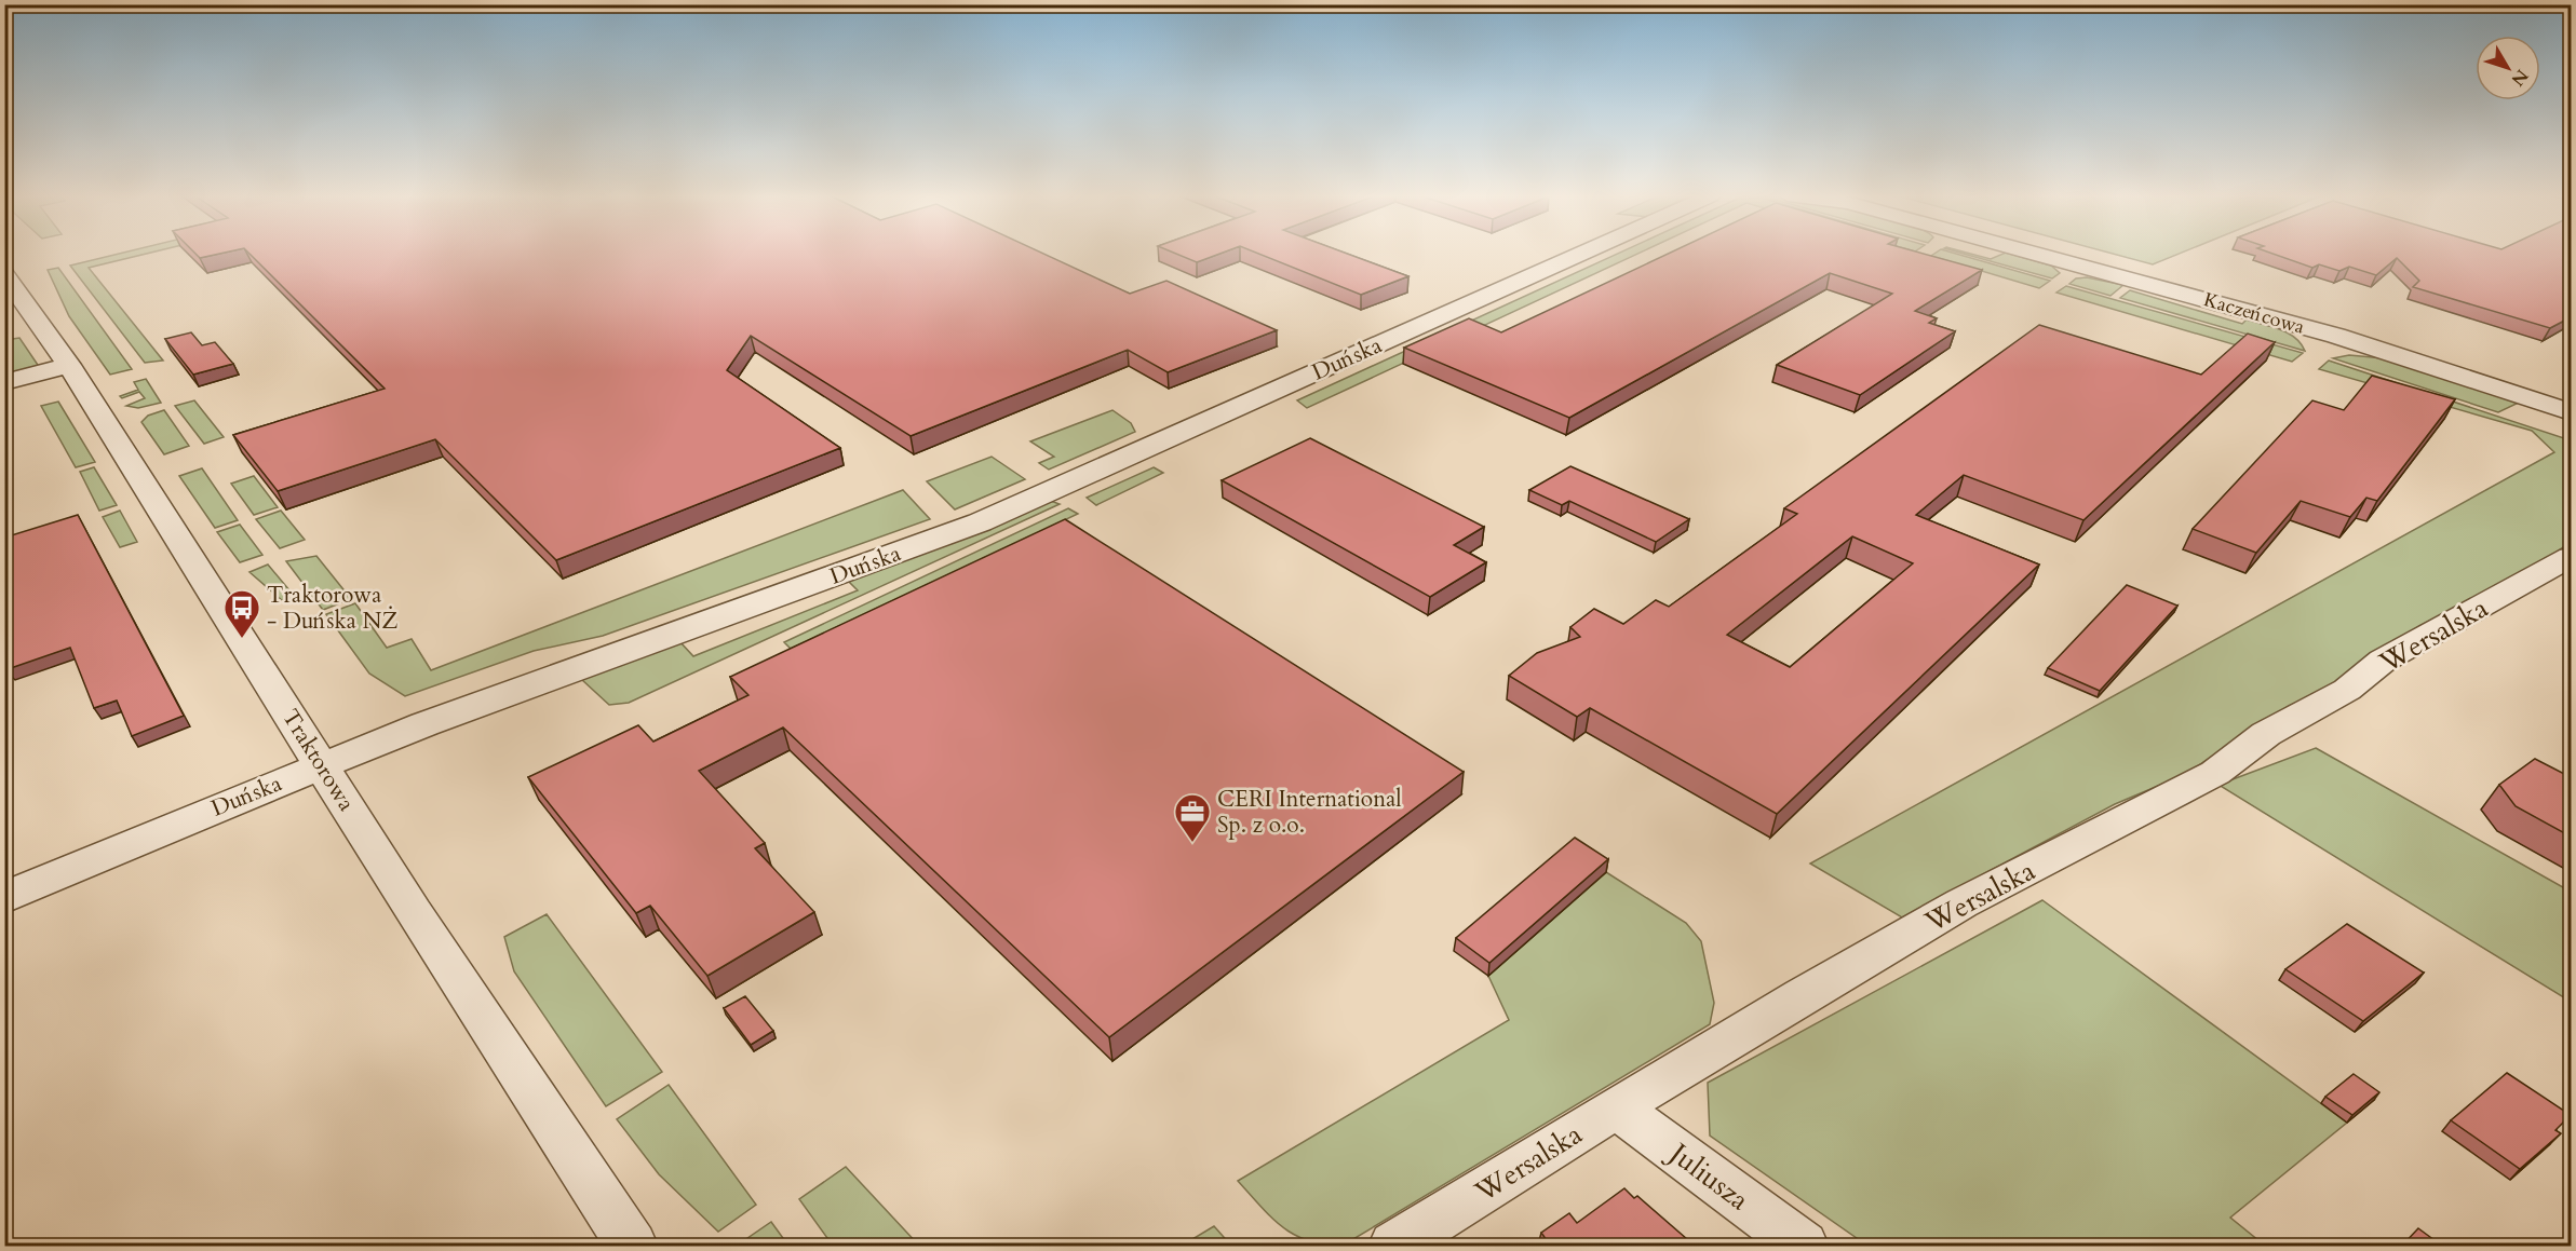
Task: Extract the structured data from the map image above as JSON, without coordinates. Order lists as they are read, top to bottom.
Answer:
{
  "streets": {
    "street": [
      "Kaczeńcowa",
      "Duńska",
      "Wersalska",
      "Traktorowa",
      "Juliusza"
    ]
  },
  "crossings": [
    ["Duńska", "Traktorowa"],
    ["Wersalska", "Juliusza"]
  ],
  "places": {
    "bus stop": ["Traktorowa - Duńska NŻ"],
    "office": ["CERI International Sp. z o.o."]
  },
  "north": "bottom right"
}
